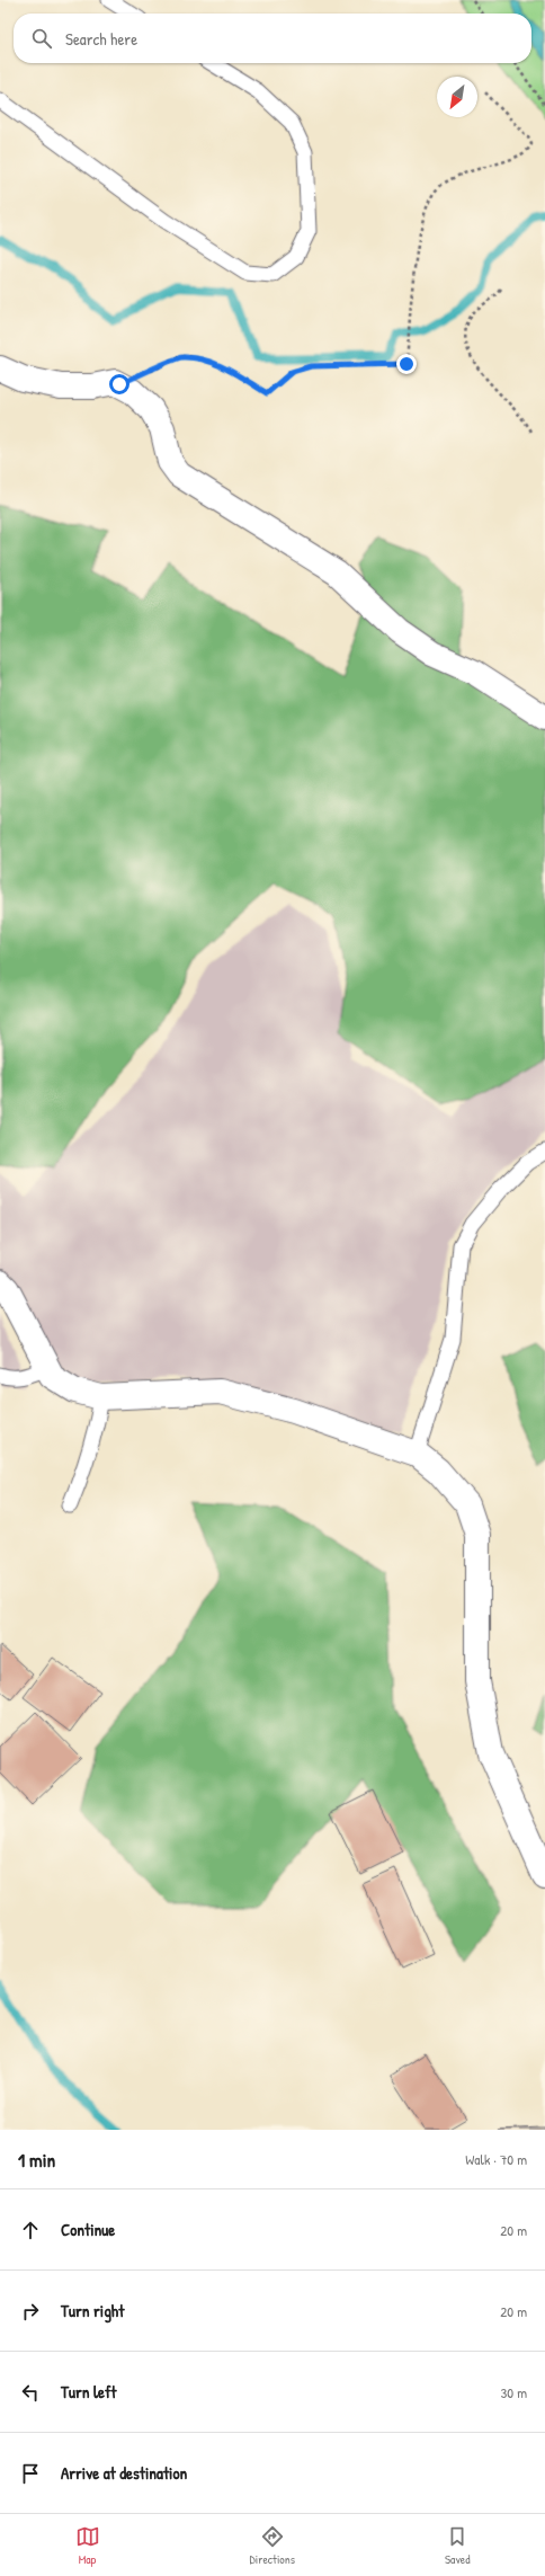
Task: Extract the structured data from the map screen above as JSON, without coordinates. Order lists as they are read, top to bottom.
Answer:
{
  "north": "bottom left",
  "page": {
    "search": "Search here",
    "heading": ["1 min", "Walk · 70 m"],
    "list": [
      ["Continue", "20 m"],
      ["Turn right", "20 m"],
      ["Turn left", "30 m"],
      "Arrive at destination"
    ],
    "nav": ["Map", "Directions", "Saved"]
  }
}
